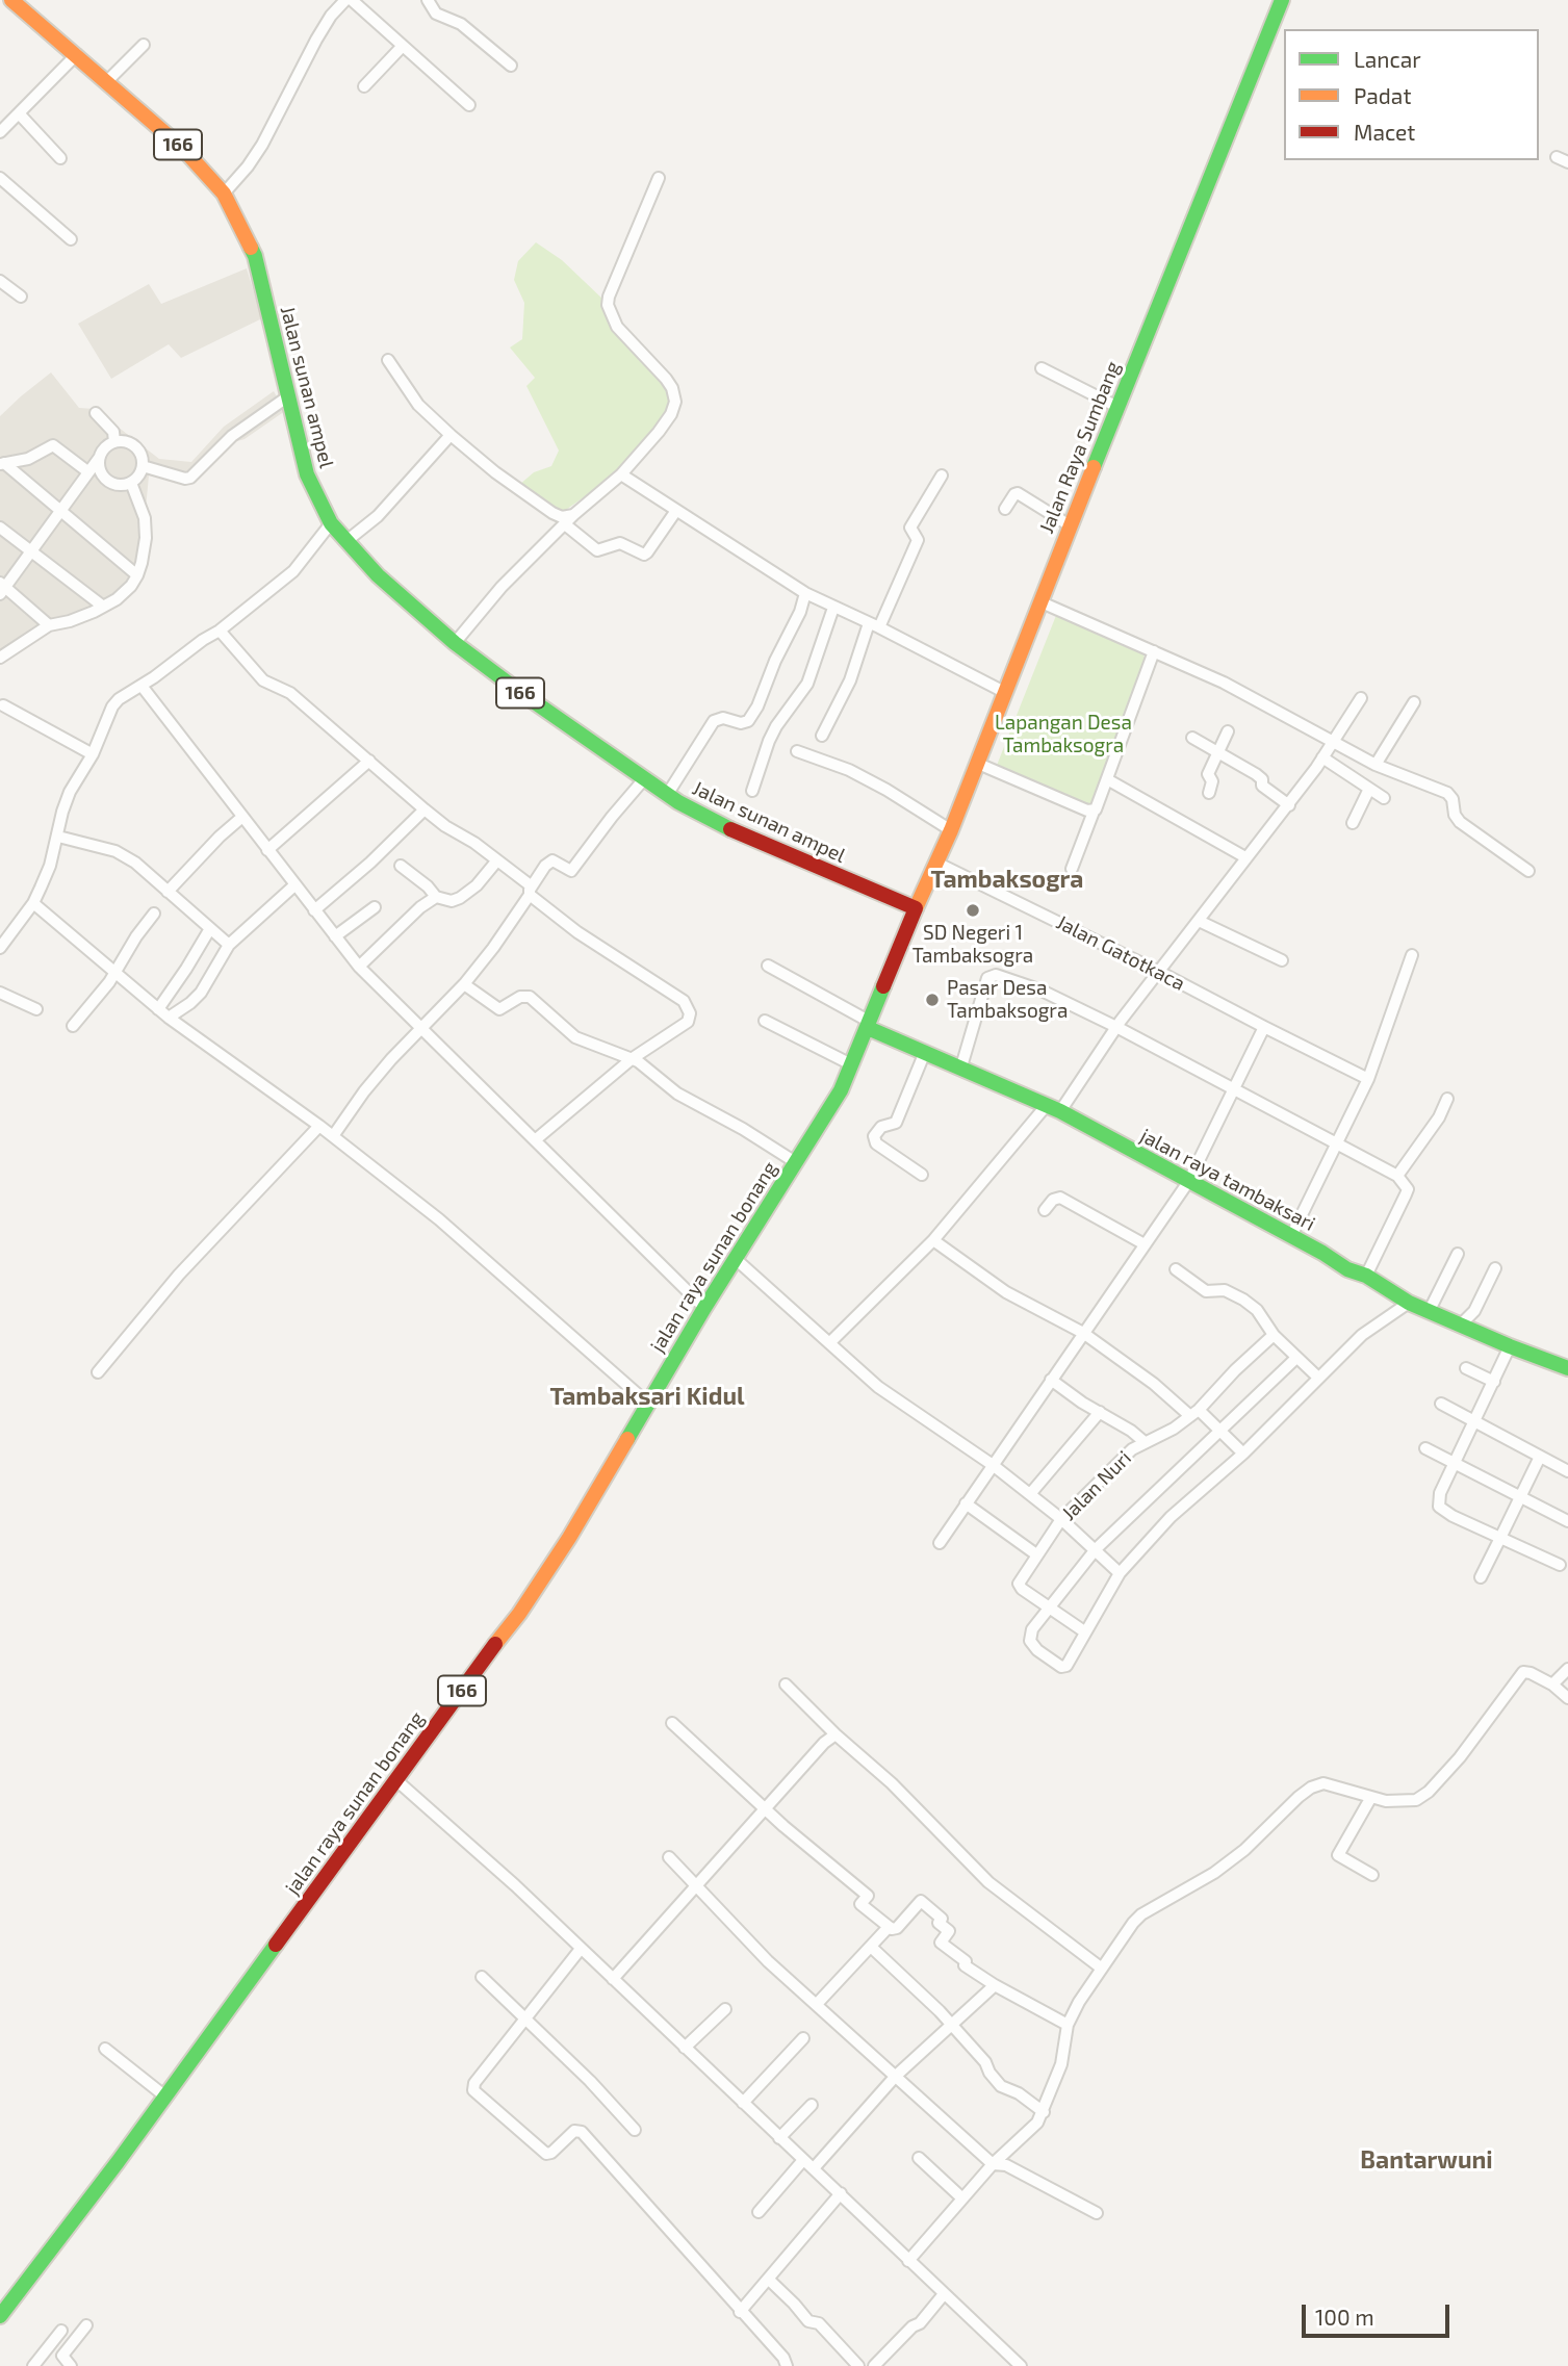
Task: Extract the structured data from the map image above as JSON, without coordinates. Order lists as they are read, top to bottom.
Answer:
{
  "streets": {
    "main road": [
      "166",
      "Jalan sunan ampel",
      "Jalan Raya Sumbang",
      "jalan raya tambaksari",
      "jalan raya sunan bonang"
    ],
    "street": ["Jalan Gatotkaca", "Jalan Nuri"]
  },
  "crossings": [
    ["Jalan sunan ampel", "Jalan Raya Sumbang"],
    ["Jalan sunan ampel", "jalan raya sunan bonang"],
    ["Jalan Raya Sumbang", "Jalan Gatotkaca"],
    ["Jalan Raya Sumbang", "jalan raya sunan bonang"],
    ["jalan raya tambaksari", "jalan raya sunan bonang"]
  ],
  "districts": ["Tambaksogra", "Tambaksari Kidul", "Bantarwuni"],
  "parks": ["Lapangan Desa Tambaksogra"],
  "places": ["SD Negeri 1 Tambaksogra", "Pasar Desa Tambaksogra"],
  "legend": ["Lancar", "Padat", "Macet"],
  "scale_bar": "100 m"
}
